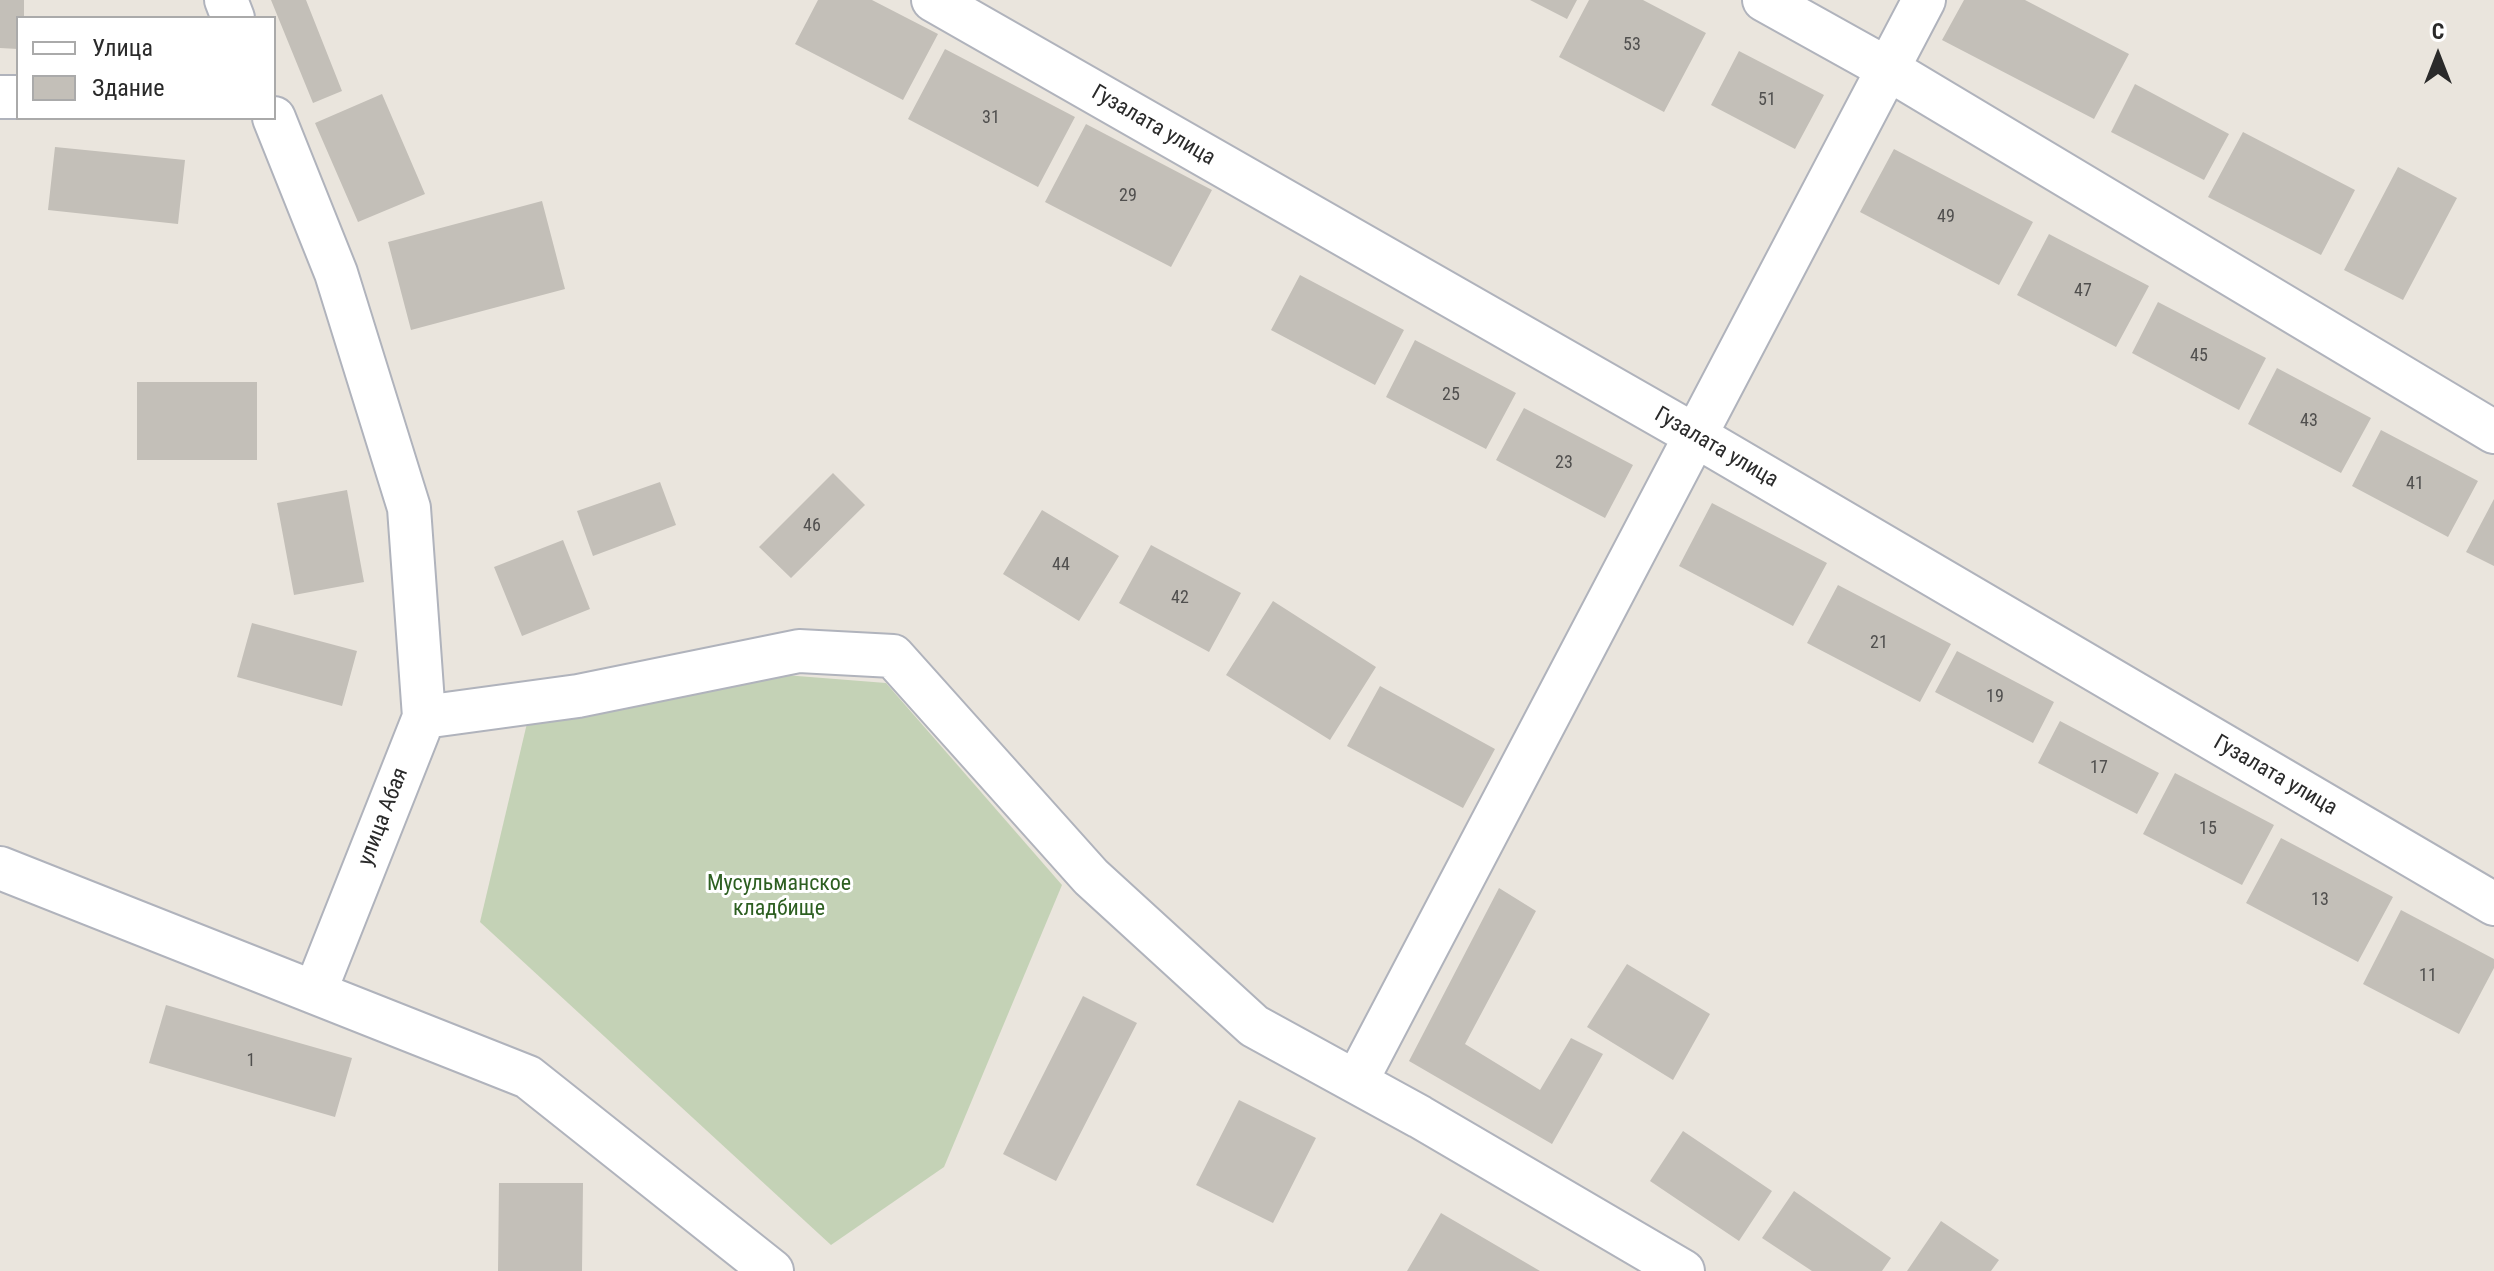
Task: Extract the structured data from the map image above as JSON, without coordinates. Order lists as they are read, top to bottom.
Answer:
{
  "streets": {
    "street": ["Гузалата улица", "улица Абая"]
  },
  "parks": ["Мусульманское кладбище"],
  "house_numbers": [
    "53",
    "51",
    "31",
    "29",
    "49",
    "47",
    "45",
    "25",
    "43",
    "23",
    "41",
    "46",
    "44",
    "42",
    "21",
    "19",
    "17",
    "15",
    "13",
    "11",
    "1"
  ],
  "legend": ["Улица", "Здание"],
  "north": "top"
}
